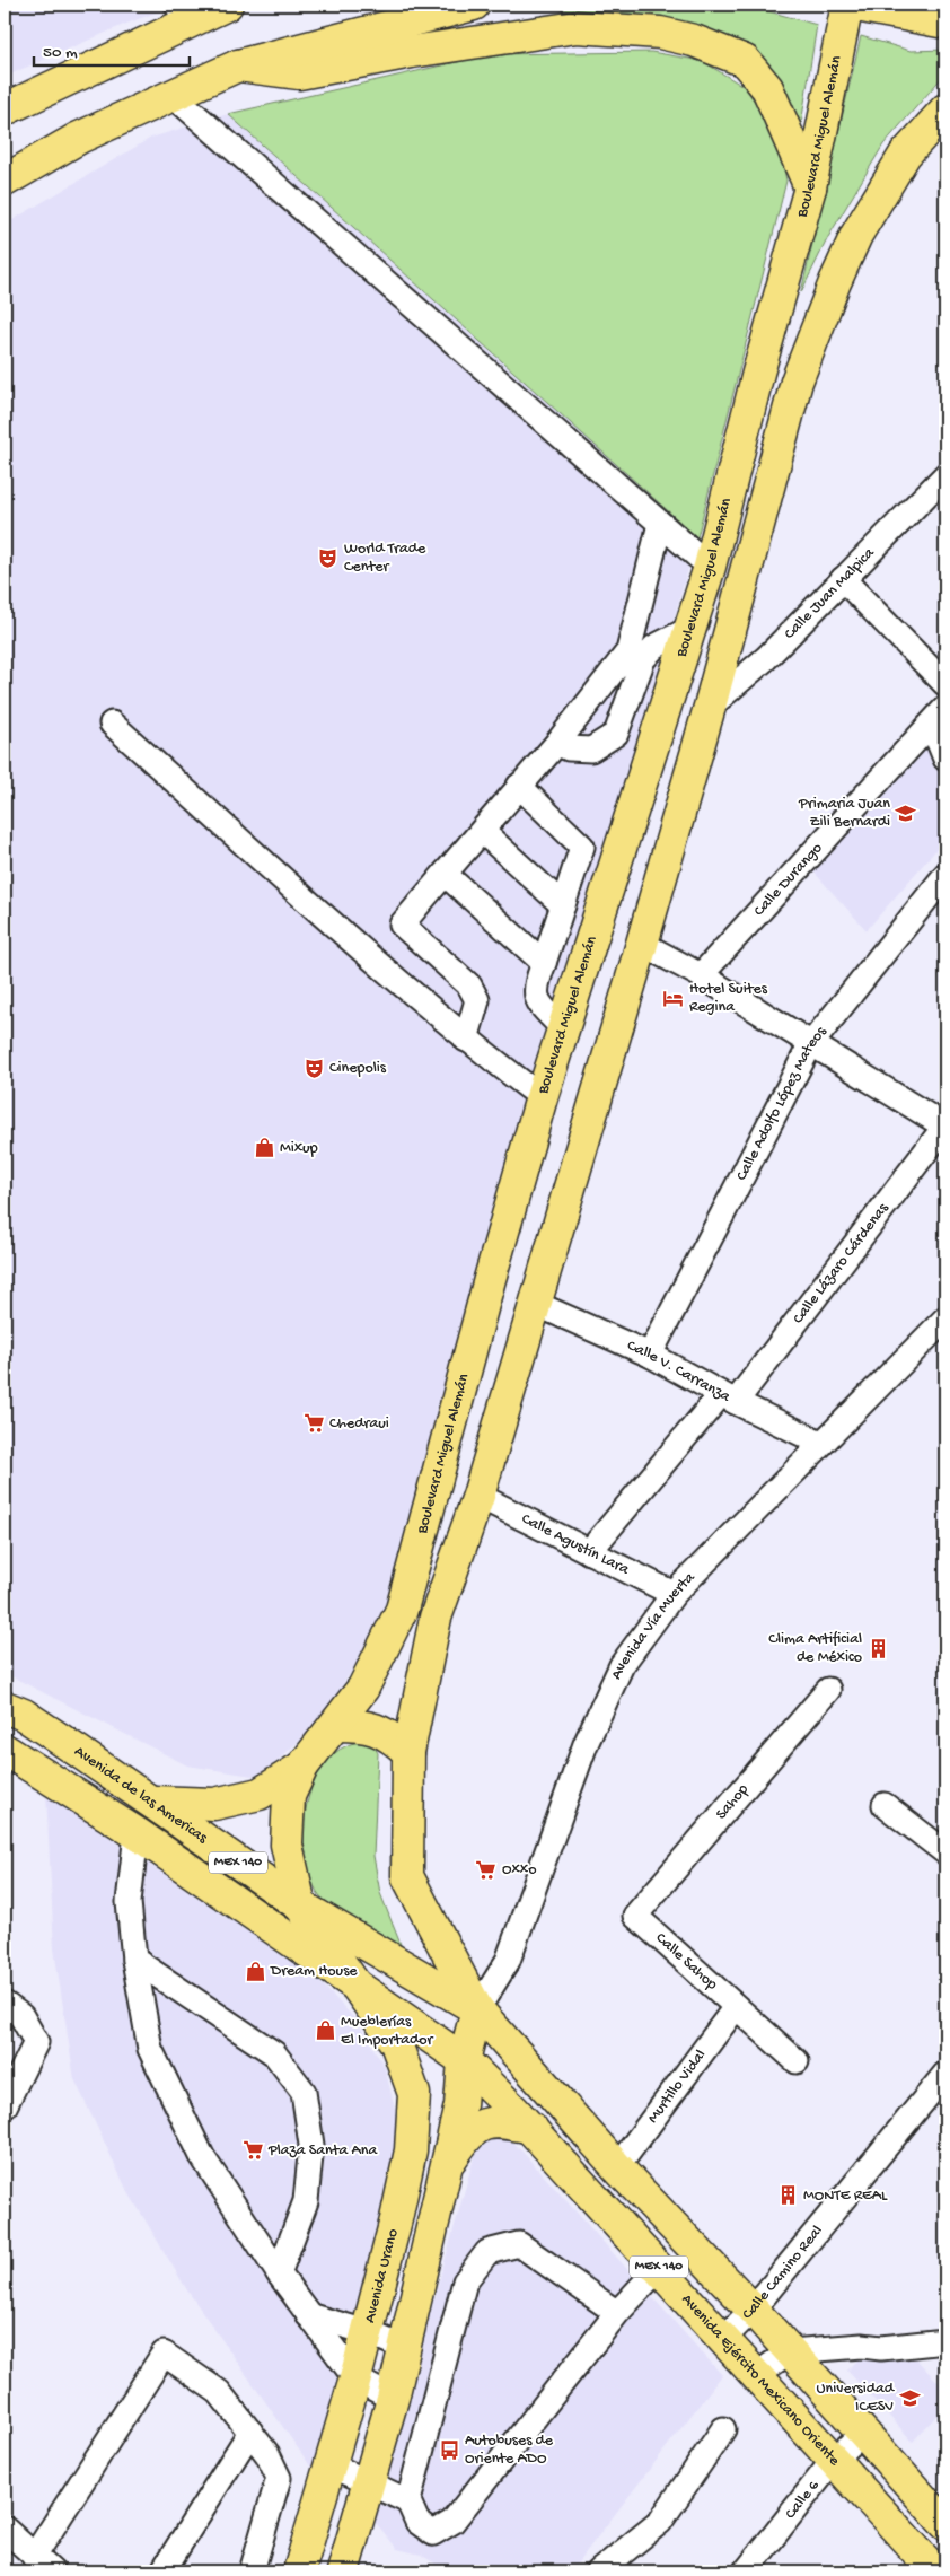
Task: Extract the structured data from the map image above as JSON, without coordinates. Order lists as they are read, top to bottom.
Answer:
{
  "streets": {
    "main road": [
      "Boulevard Miguel Alemán",
      "Avenida de las Americas",
      "MEX 140",
      "Avenida Urano",
      "Avenida Ejército Mexicano Oriente"
    ],
    "street": [
      "Calle Juan Malpica",
      "Calle Durango",
      "Calle Adolfo López Mateos",
      "Calle Lázaro Cárdenas",
      "Calle V. Carranza",
      "Calle Agustín Lara",
      "Avenida Vía Muerta",
      "Sahop",
      "Calle Sahop",
      "Murtillo Vidal",
      "Calle Camino Real",
      "Calle 6"
    ]
  },
  "crossings": [
    ["Boulevard Miguel Alemán", "Avenida de las Americas"],
    ["Boulevard Miguel Alemán", "MEX 140"],
    ["Boulevard Miguel Alemán", "Avenida Urano"],
    ["Boulevard Miguel Alemán", "Avenida Ejército Mexicano Oriente"],
    ["Calle Adolfo López Mateos", "Calle V. Carranza"],
    ["Calle Lázaro Cárdenas", "Calle V. Carranza"],
    ["Calle Lázaro Cárdenas", "Calle Agustín Lara"],
    ["Calle V. Carranza", "Avenida Vía Muerta"],
    ["Calle Agustín Lara", "Avenida Vía Muerta"],
    ["Avenida Vía Muerta", "Avenida de las Americas"],
    ["Avenida Vía Muerta", "MEX 140"],
    ["Avenida de las Americas", "MEX 140"],
    ["Sahop", "Calle Sahop"],
    ["MEX 140", "Murtillo Vidal"],
    ["MEX 140", "Calle Camino Real"],
    ["MEX 140", "Avenida Urano"],
    ["MEX 140", "Avenida Ejército Mexicano Oriente"],
    ["MEX 140", "Calle 6"],
    ["Calle Sahop", "Murtillo Vidal"],
    ["Calle Camino Real", "Avenida Ejército Mexicano Oriente"],
    ["Avenida Urano", "Avenida Ejército Mexicano Oriente"],
    ["Avenida Ejército Mexicano Oriente", "Calle 6"]
  ],
  "places": {
    "theatre": ["World Trade Center", "Cinepolis"],
    "school or university": ["Primaria Juan Zili Bernardi", "Universidad ICESV"],
    "hotel": ["Hotel Suites Regina"],
    "shop": ["Mixup", "Dream House", "Mueblerías El Importador"],
    "supermarket": ["Chedraui", "Oxxo", "Plaza Santa Ana"],
    "building": ["Clima Artificial de México", "MONTE REAL"],
    "bus stop": ["Autobuses de Oriente ADO"]
  },
  "scale_bar": "50 m"
}
